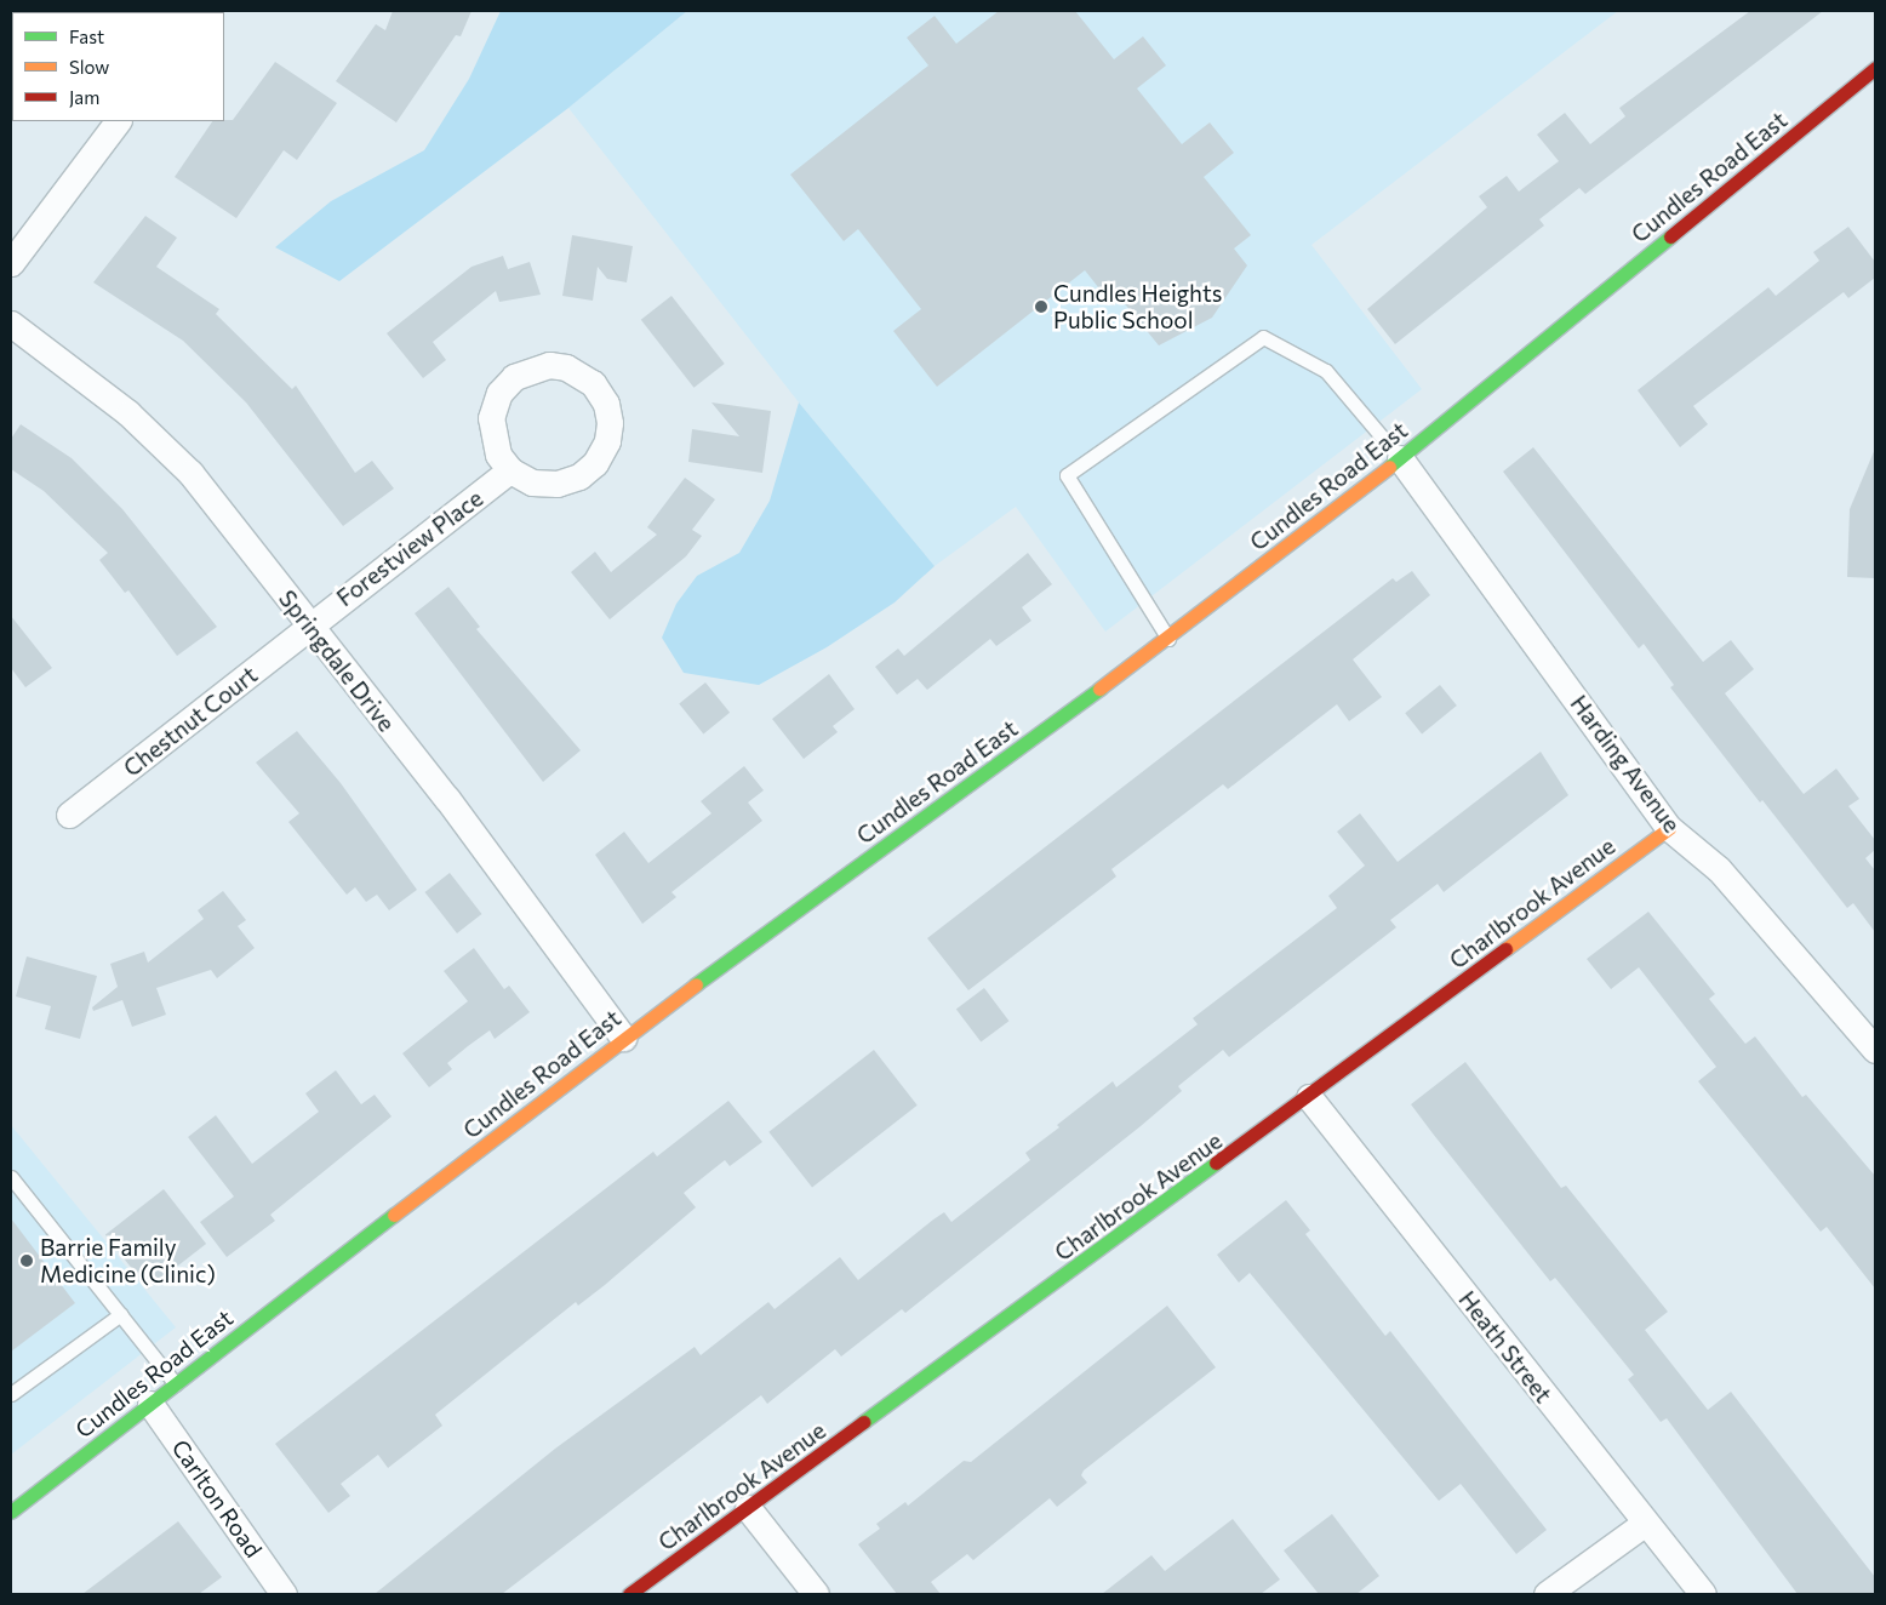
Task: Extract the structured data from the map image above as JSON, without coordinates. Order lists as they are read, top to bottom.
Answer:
{
  "streets": {
    "main road": ["Cundles Road East", "Charlbrook Avenue"],
    "street": [
      "Forestview Place",
      "Springdale Drive",
      "Chestnut Court",
      "Harding Avenue",
      "Heath Street",
      "Carlton Road"
    ]
  },
  "crossings": [
    ["Cundles Road East", "Springdale Drive"],
    ["Cundles Road East", "Harding Avenue"],
    ["Cundles Road East", "Carlton Road"],
    ["Forestview Place", "Springdale Drive"],
    ["Forestview Place", "Chestnut Court"],
    ["Springdale Drive", "Chestnut Court"],
    ["Harding Avenue", "Charlbrook Avenue"],
    ["Charlbrook Avenue", "Heath Street"]
  ],
  "places": ["Cundles Heights Public School", "Barrie Family Medicine (Clinic)"],
  "legend": ["Fast", "Slow", "Jam"]
}
